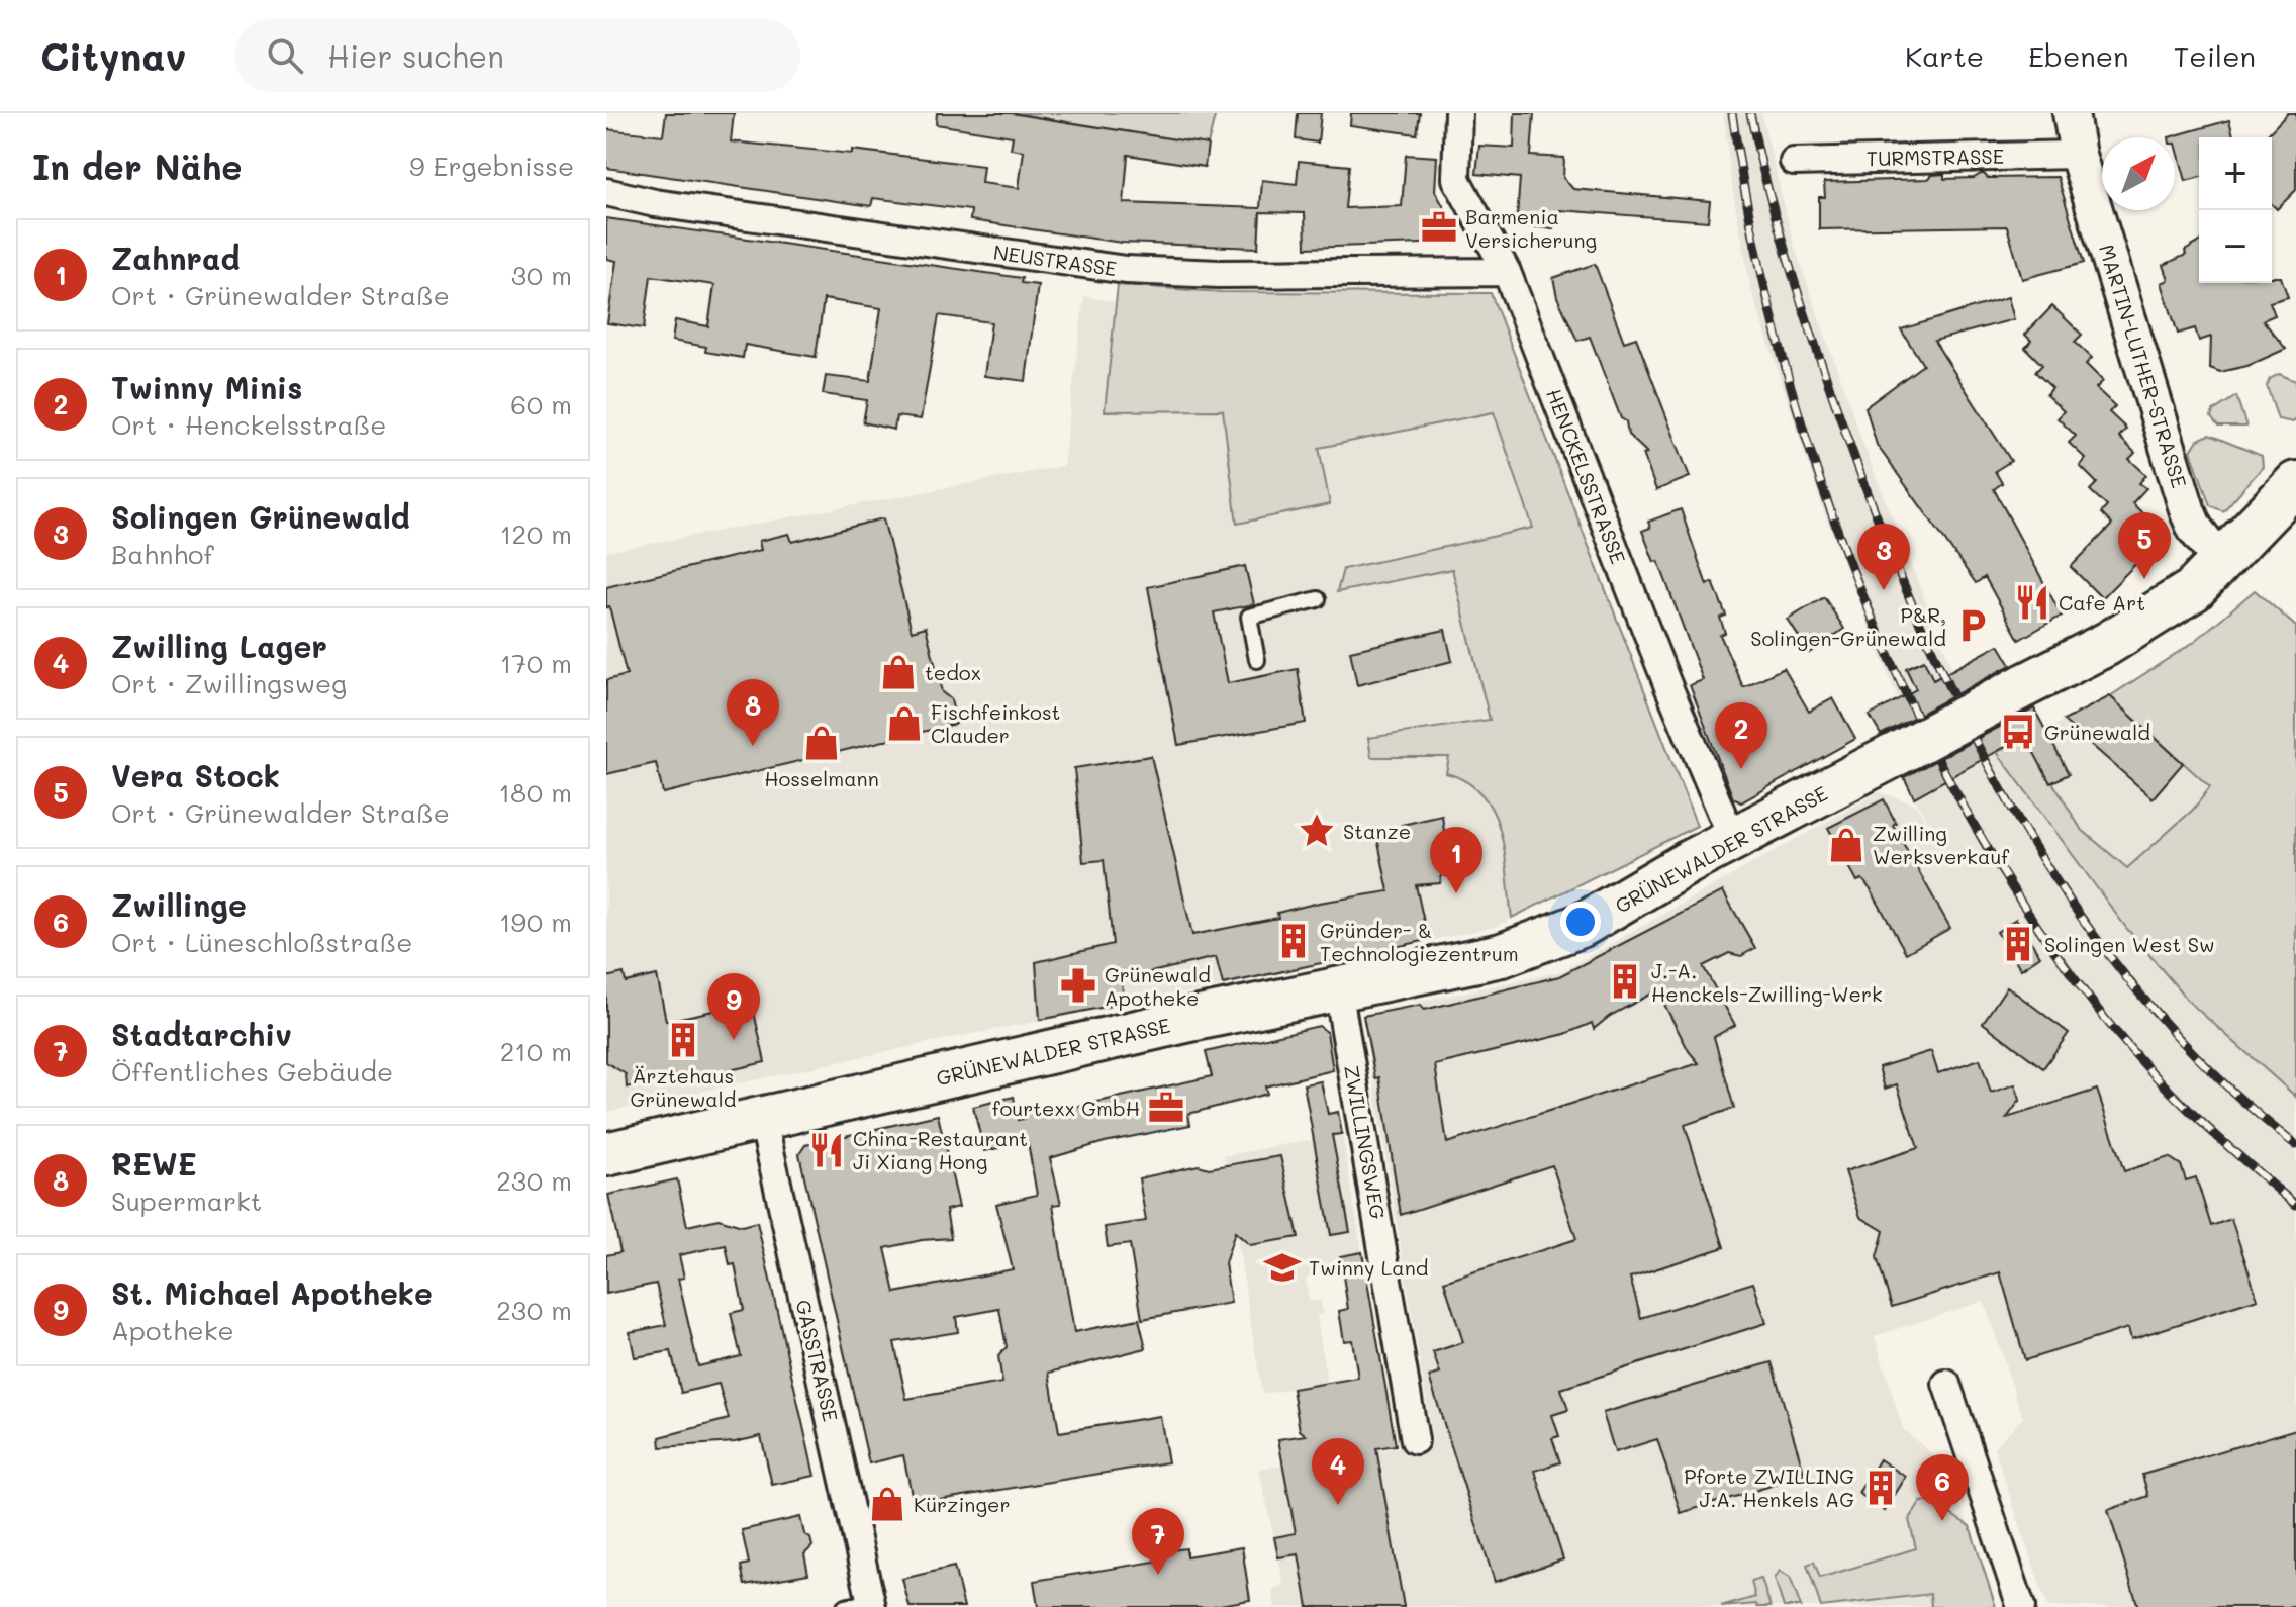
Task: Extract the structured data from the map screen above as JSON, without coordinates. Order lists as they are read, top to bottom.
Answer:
{
  "streets": {
    "main road": ["GRÜNEWALDER STRASSE"],
    "street": [
      "TURMSTRASSE",
      "NEUSTRASSE",
      "MARTIN-LUTHER-STRASSE",
      "HENCKELSSTRASSE",
      "ZWILLINGSWEG",
      "GASSTRASSE"
    ]
  },
  "crossings": [
    ["TURMSTRASSE", "MARTIN-LUTHER-STRASSE"],
    ["NEUSTRASSE", "HENCKELSSTRASSE"],
    ["MARTIN-LUTHER-STRASSE", "GRÜNEWALDER STRASSE"],
    ["HENCKELSSTRASSE", "GRÜNEWALDER STRASSE"],
    ["GRÜNEWALDER STRASSE", "ZWILLINGSWEG"],
    ["GRÜNEWALDER STRASSE", "GASSTRASSE"]
  ],
  "places": {
    "office": ["Barmenia Versicherung", "fourtexx GmbH"],
    "restaurant": ["Cafe Art", "China-Restaurant Ji Xiang Hong"],
    "parking": ["P&R, Solingen-Grünewald"],
    "shop": [
      "tedox",
      "Fischfeinkost Clauder",
      "Hosselmann",
      "Zwilling Werksverkauf",
      "Kürzinger"
    ],
    "bus stop": ["Grünewald"],
    "place": ["Stanze"],
    "building": [
      "Gründer- & Technologiezentrum",
      "Solingen West Sw",
      "J.-A. Henckels-Zwilling-Werk",
      "Ärztehaus Grünewald",
      "Pforte ZWILLING J.A. Henkels AG"
    ],
    "pharmacy": ["Grünewald Apotheke"],
    "school or university": ["Twinny Land"]
  },
  "north": "top right",
  "page": {
    "header": "Citynav",
    "search": "Hier suchen",
    "nav": ["Karte", "Ebenen", "Teilen"],
    "heading": ["In der Nähe", "9 Ergebnisse"],
    "map_buttons": ["+", "−"],
    "list": [
      {
        "mark": "1",
        "name": "Zahnrad",
        "note": "Ort · Grünewalder Straße",
        "value": "30 m"
      },
      {
        "mark": "2",
        "name": "Twinny Minis",
        "note": "Ort · Henckelsstraße",
        "value": "60 m"
      },
      {
        "mark": "3",
        "name": "Solingen Grünewald",
        "note": "Bahnhof",
        "value": "120 m"
      },
      {
        "mark": "4",
        "name": "Zwilling Lager",
        "note": "Ort · Zwillingsweg",
        "value": "170 m"
      },
      {
        "mark": "5",
        "name": "Vera Stock",
        "note": "Ort · Grünewalder Straße",
        "value": "180 m"
      },
      {
        "mark": "6",
        "name": "Zwillinge",
        "note": "Ort · Lüneschloßstraße",
        "value": "190 m"
      },
      {
        "mark": "7",
        "name": "Stadtarchiv",
        "note": "Öffentliches Gebäude",
        "value": "210 m"
      },
      {
        "mark": "8",
        "name": "REWE",
        "note": "Supermarkt",
        "value": "230 m"
      },
      {
        "mark": "9",
        "name": "St. Michael Apotheke",
        "note": "Apotheke",
        "value": "230 m"
      }
    ],
    "pins": [
      "5",
      "3",
      "8",
      "2",
      "1",
      "9",
      "4",
      "6",
      "7"
    ]
  }
}
